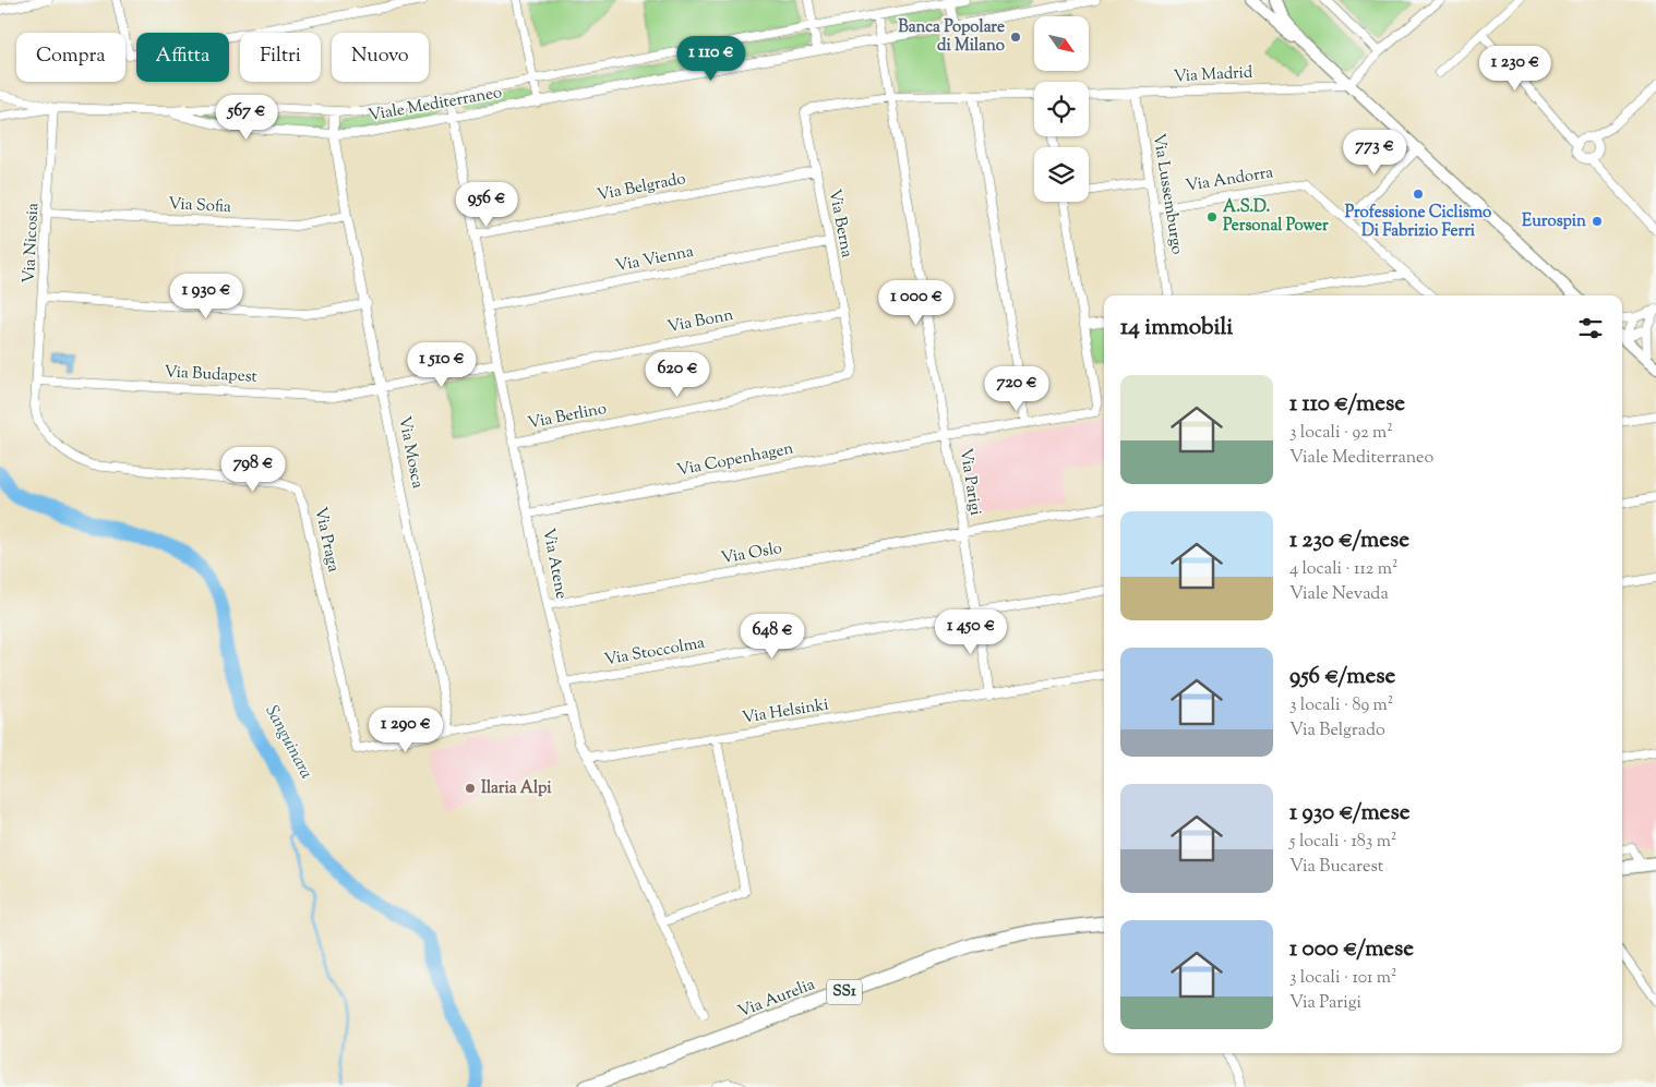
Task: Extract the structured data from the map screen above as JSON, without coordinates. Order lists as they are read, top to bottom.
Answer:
{
  "streets": {
    "main road": ["SS1", "Via Aurelia"],
    "street": [
      "Via Madrid",
      "Viale Mediterraneo",
      "Via Andorra",
      "Via Belgrado",
      "Via Lussemburgo",
      "Via Sofia",
      "Via Berna",
      "Via Nicosia",
      "Via Vienna",
      "Via Bonn",
      "Via Budapest",
      "Via Berlino",
      "Via Mosca",
      "Via Copenhagen",
      "Via Parigi",
      "Via Praga",
      "Via Oslo",
      "Via Atene",
      "Via Stoccolma",
      "Via Helsinki"
    ]
  },
  "crossings": [
    ["Via Madrid", "Via Lussemburgo"],
    ["Viale Mediterraneo", "Via Nicosia"],
    ["Viale Mediterraneo", "Via Mosca"],
    ["Viale Mediterraneo", "Via Parigi"],
    ["Viale Mediterraneo", "Via Atene"],
    ["Via Andorra", "Via Lussemburgo"],
    ["Via Belgrado", "Via Berna"],
    ["Via Belgrado", "Via Atene"],
    ["Via Sofia", "Via Nicosia"],
    ["Via Sofia", "Via Mosca"],
    ["Via Berna", "Via Vienna"],
    ["Via Berna", "Via Bonn"],
    ["Via Berna", "Via Berlino"],
    ["Via Berna", "Via Parigi"],
    ["Via Nicosia", "Via Budapest"],
    ["Via Nicosia", "Via Praga"],
    ["Via Vienna", "Via Atene"],
    ["Via Bonn", "Via Atene"],
    ["Via Budapest", "Via Mosca"],
    ["Via Budapest", "Via Praga"],
    ["Via Budapest", "Via Atene"],
    ["Via Berlino", "Via Atene"],
    ["Via Mosca", "Via Praga"],
    ["Via Copenhagen", "Via Parigi"],
    ["Via Copenhagen", "Via Atene"],
    ["Via Parigi", "Via Oslo"],
    ["Via Parigi", "Via Stoccolma"],
    ["Via Parigi", "Via Helsinki"],
    ["Via Oslo", "Via Atene"],
    ["Via Atene", "Via Stoccolma"],
    ["Via Atene", "Via Helsinki"]
  ],
  "water": ["Sanguinara"],
  "places": [
    "Banca Popolare di Milano",
    "Professione Ciclismo Di Fabrizio Ferri",
    "A.S.D. Personal Power",
    "Eurospin",
    "Ilaria Alpi"
  ],
  "north": "bottom right",
  "page": {
    "chip": [
      "Compra",
      "Affitta",
      "Filtri",
      "Nuovo"
    ],
    "price": [
      "1 110 €",
      "1 230 €",
      "567 €",
      "773 €",
      "956 €",
      "1 930 €",
      "1 000 €",
      "1 510 €",
      "620 €",
      "720 €",
      "798 €",
      "1 450 €",
      "648 €",
      "1 290 €"
    ],
    "heading": "14 immobili",
    "list": [
      {
        "name": "1 110 €/mese",
        "note": "3 locali · 92 m² · Viale Mediterraneo"
      },
      {
        "name": "1 230 €/mese",
        "note": "4 locali · 112 m² · Viale Nevada"
      },
      {
        "name": "956 €/mese",
        "note": "3 locali · 89 m² · Via Belgrado"
      },
      {
        "name": "1 930 €/mese",
        "note": "5 locali · 183 m² · Via Bucarest"
      },
      {
        "name": "1 000 €/mese",
        "note": "3 locali · 101 m² · Via Parigi"
      }
    ]
  }
}
